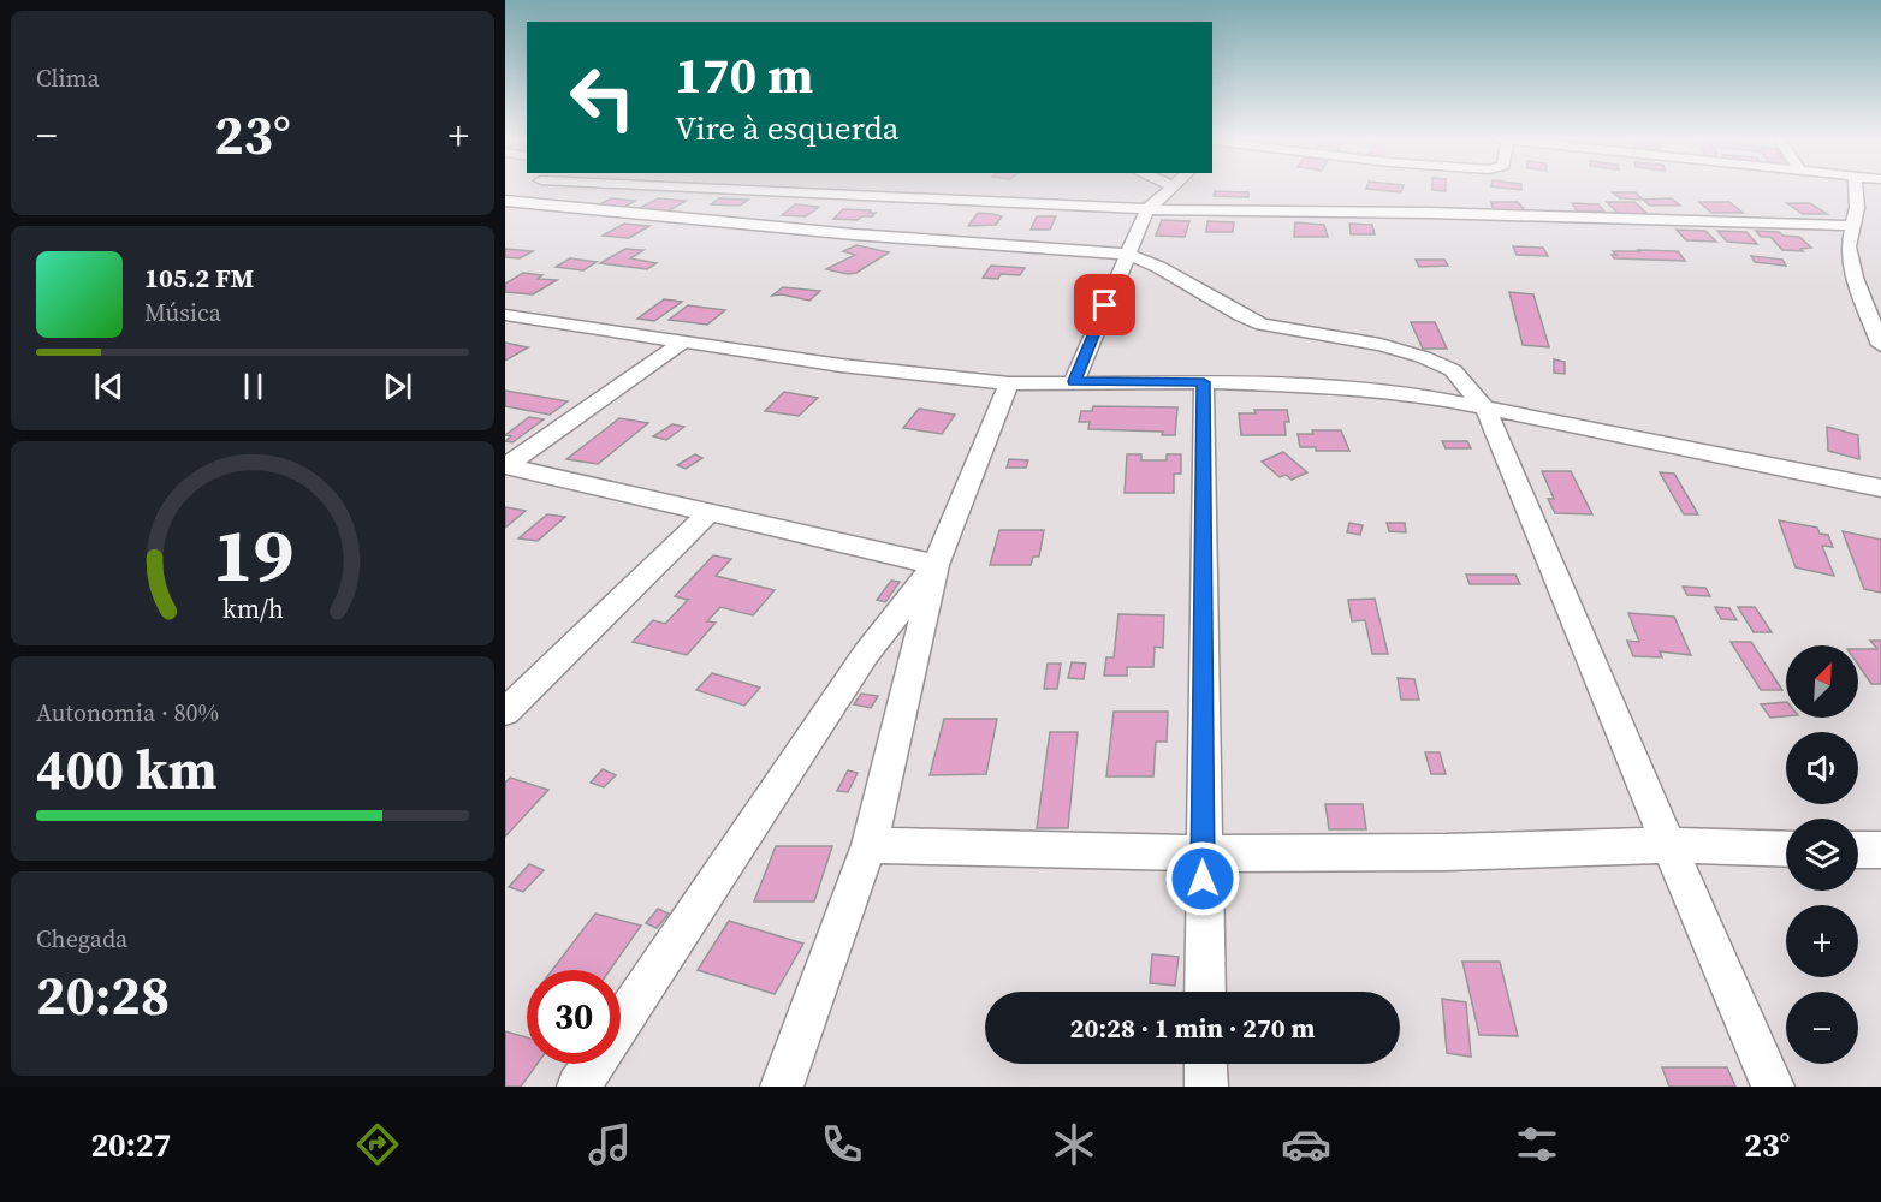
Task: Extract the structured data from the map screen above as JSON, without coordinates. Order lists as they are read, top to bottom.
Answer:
{
  "north": "top right",
  "page": {
    "tile": [
      "Clima",
      ["Autonomia · 80%", "400 km"],
      ["Chegada", "20:28"]
    ],
    "turn": ["170 m", "Vire à esquerda"],
    "heat": ["−", "23°", "+"],
    "song": ["105.2 FM", "Música"],
    "map_buttons": ["+", "−"],
    "limit": "30",
    "trip": "20:28 · 1 min · 270 m",
    "tabs": ["20:27", "23°"],
    "gauge": ["19", "km/h"]
  }
}
